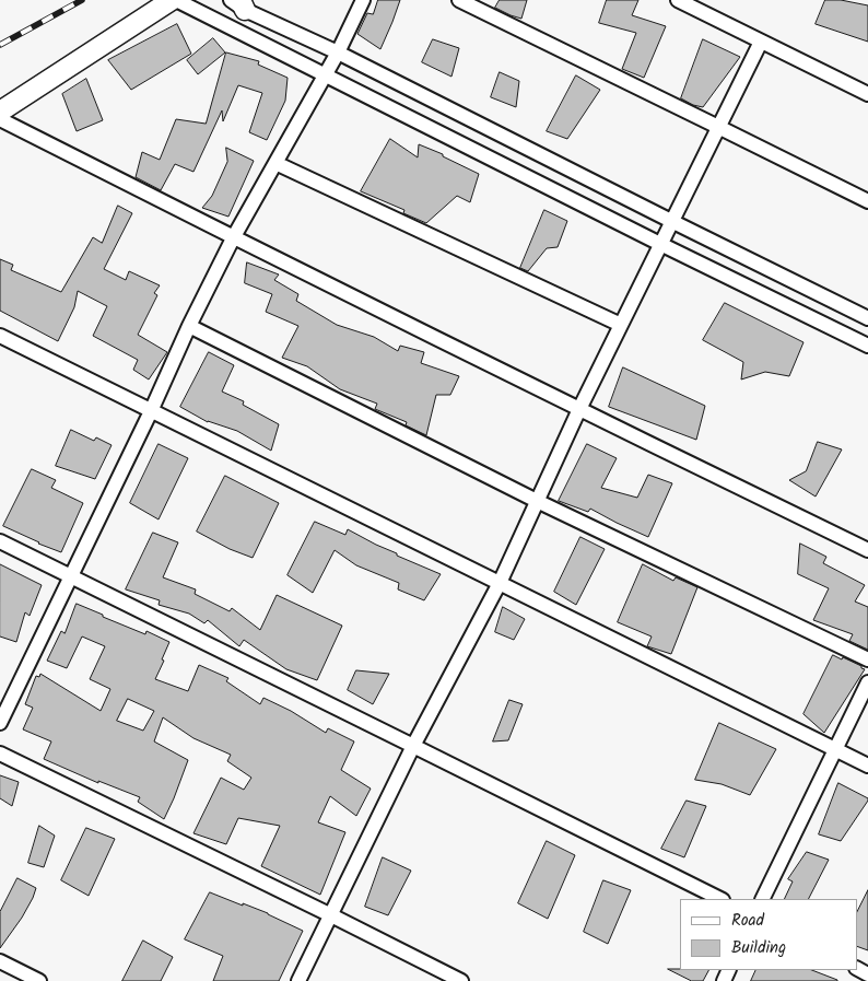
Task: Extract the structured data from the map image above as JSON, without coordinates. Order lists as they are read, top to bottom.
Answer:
{
  "legend": ["Road", "Building"]
}
